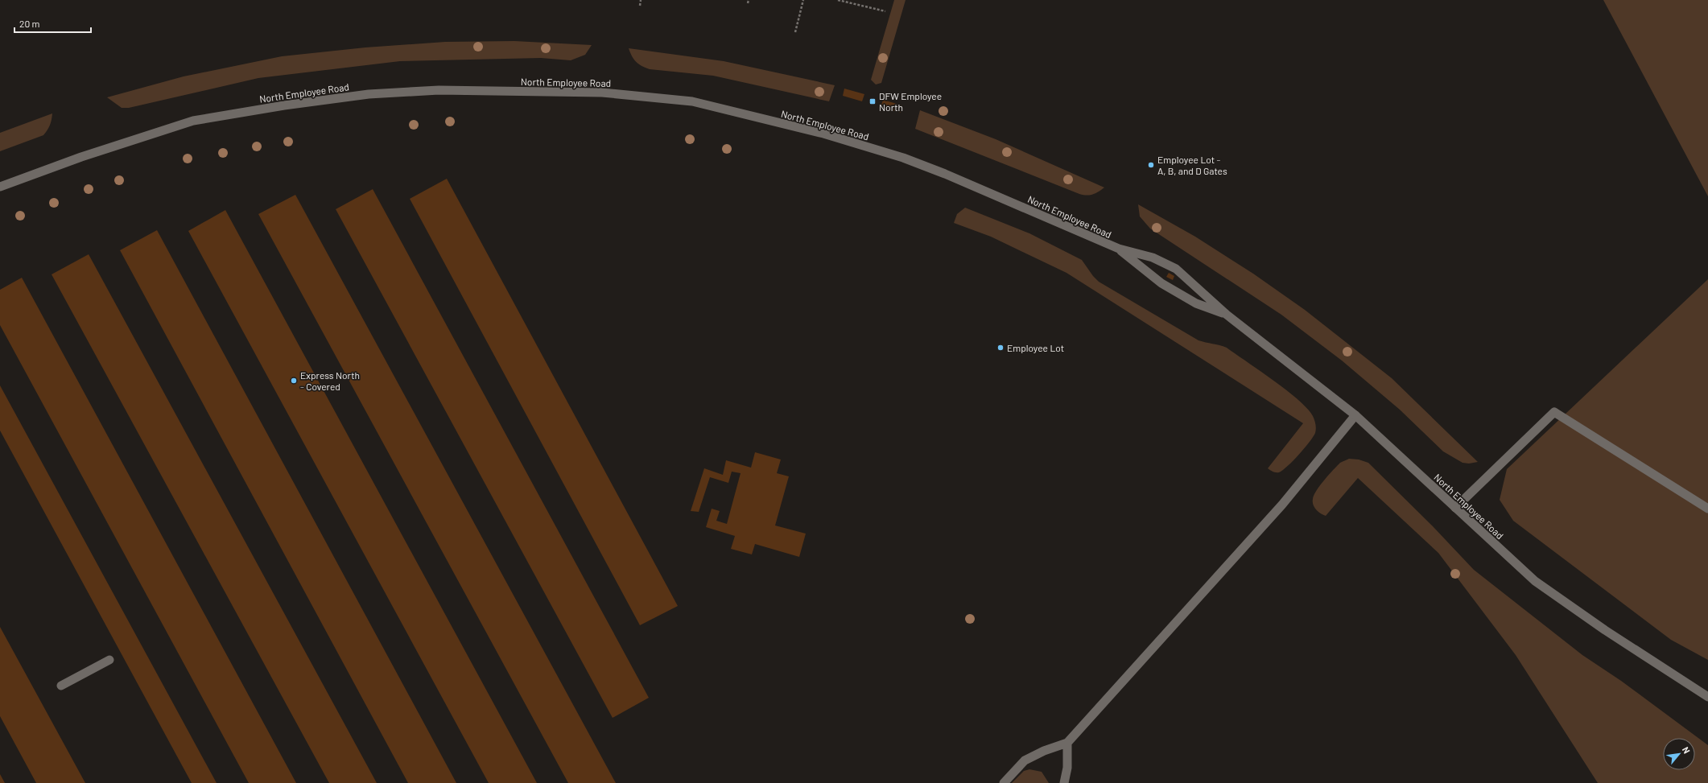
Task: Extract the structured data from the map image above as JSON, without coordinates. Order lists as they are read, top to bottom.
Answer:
{
  "streets": {
    "street": ["North Employee Road"]
  },
  "places": {
    "transit": ["DFW Employee North"],
    "other": ["Employee Lot - A, B, and D Gates", "Employee Lot", "Express North - Covered"]
  },
  "scale_bar": "20 m",
  "north": "top right"
}
